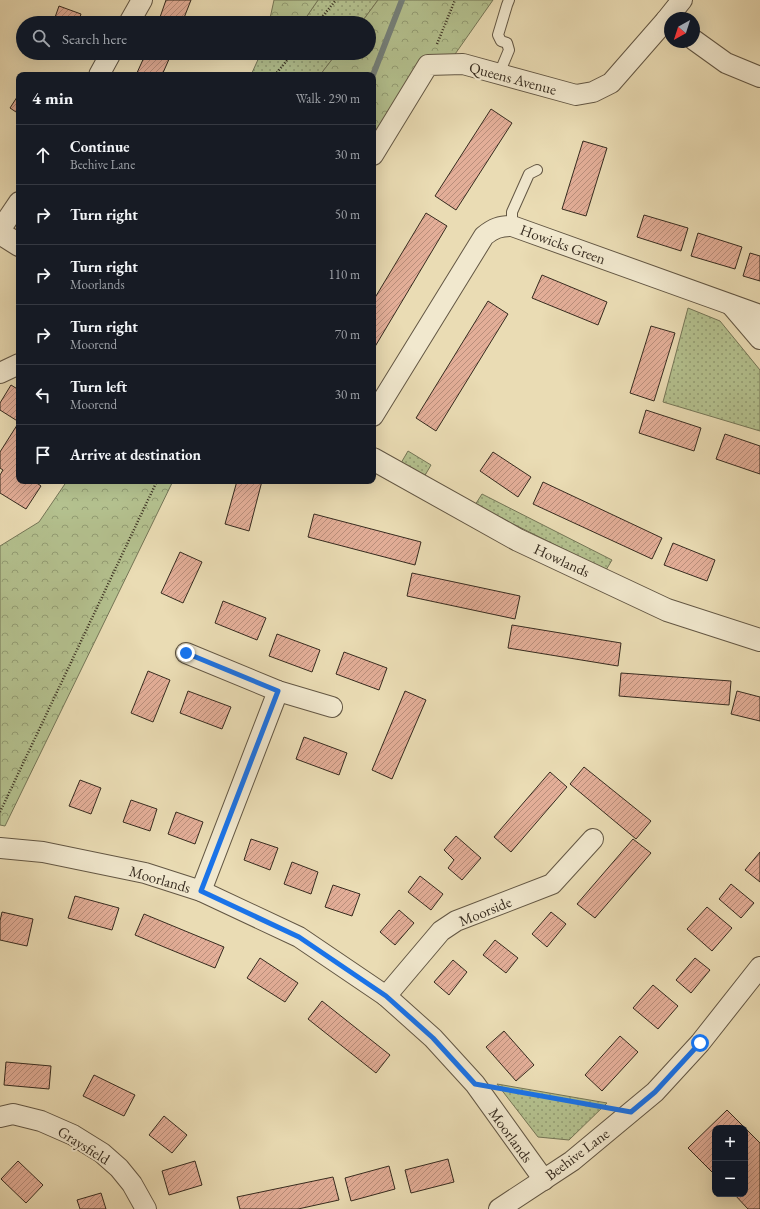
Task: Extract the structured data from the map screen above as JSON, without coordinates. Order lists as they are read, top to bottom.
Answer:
{
  "streets": {
    "street": [
      "Queens Avenue",
      "Howicks Green",
      "Howlands",
      "Moorlands",
      "Moorside",
      "Graysfield",
      "Beehive Lane"
    ]
  },
  "crossings": [
    ["Moorlands", "Moorside"],
    ["Moorlands", "Beehive Lane"]
  ],
  "north": "bottom left",
  "page": {
    "search": "Search here",
    "heading": ["4 min", "Walk · 290 m"],
    "list": [
      ["Continue", "Beehive Lane", "30 m"],
      ["Turn right", "50 m"],
      ["Turn right", "Moorlands", "110 m"],
      ["Turn right", "Moorend", "70 m"],
      ["Turn left", "Moorend", "30 m"],
      "Arrive at destination"
    ],
    "map_buttons": ["+", "−"]
  }
}
